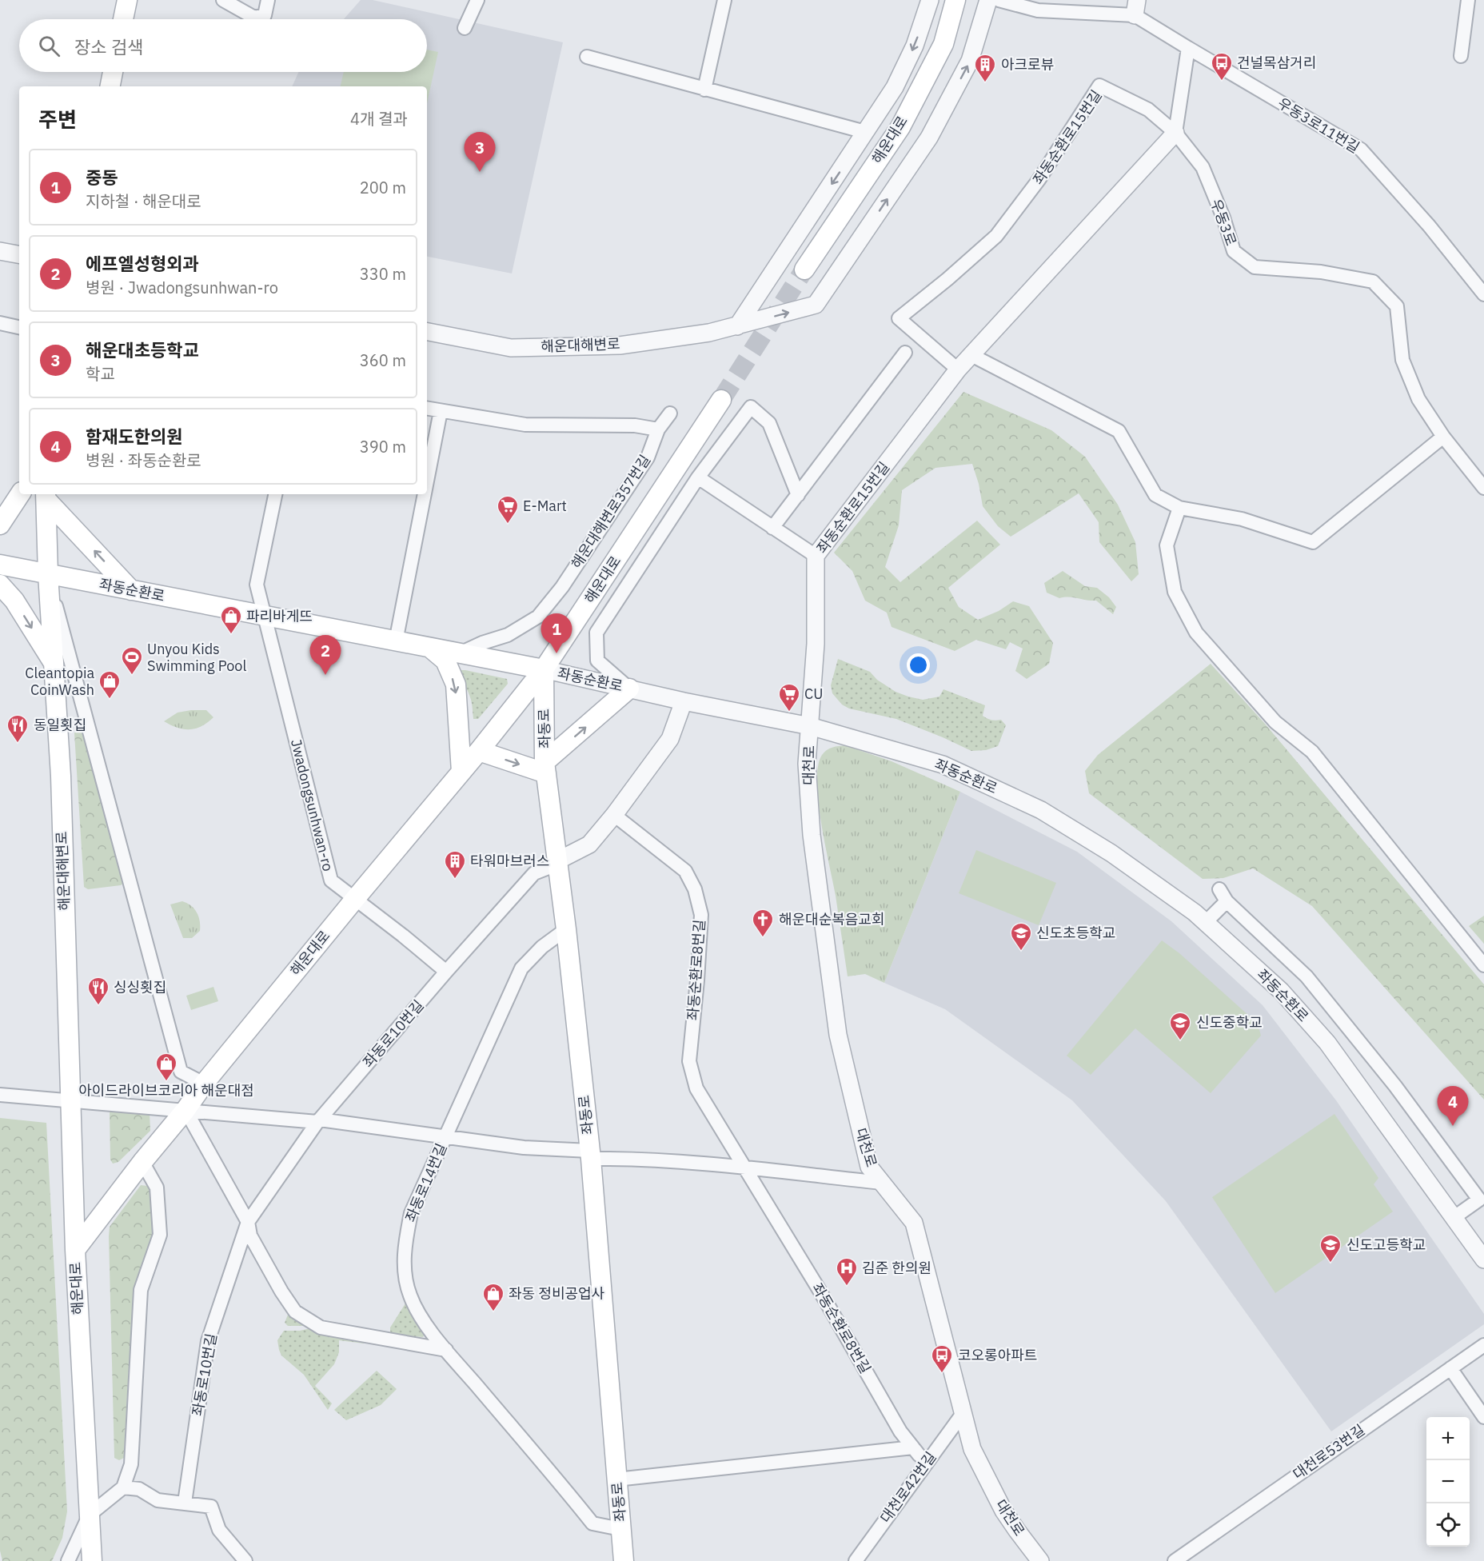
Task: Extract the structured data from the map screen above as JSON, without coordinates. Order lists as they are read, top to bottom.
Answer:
{
  "streets": {
    "main road": [
      "해운대로",
      "해운대해변로",
      "좌동순환로",
      "좌동로"
    ],
    "street": [
      "우동3로11번길",
      "좌동순환로15번길",
      "우동3로",
      "해운대해변로357번길",
      "대천로",
      "Jwadongsunhwan-ro",
      "좌동순환로8번길",
      "좌동로10번길",
      "좌동로14번길",
      "대천로53번길",
      "대천로42번길"
    ]
  },
  "crossings": [
    ["좌동순환로15번길", "우동3로"],
    ["좌동순환로15번길", "좌동순환로"],
    ["좌동순환로15번길", "대천로"],
    ["해운대로", "해운대해변로"],
    ["해운대로", "좌동순환로"],
    ["해운대로", "좌동로"],
    ["해운대로", "Jwadongsunhwan-ro"],
    ["해운대해변로", "좌동순환로"],
    ["해운대해변로357번길", "좌동순환로"],
    ["좌동순환로", "좌동로"],
    ["좌동순환로", "대천로"],
    ["좌동순환로", "Jwadongsunhwan-ro"],
    ["좌동로", "좌동로10번길"],
    ["좌동로", "좌동로14번길"],
    ["대천로", "대천로42번길"],
    ["Jwadongsunhwan-ro", "좌동로10번길"],
    ["좌동순환로8번길", "대천로42번길"]
  ],
  "places": {
    "bus stop": ["건널목삼거리", "코오롱아파트"],
    "building": ["아크로뷰", "타워마브러스"],
    "supermarket": ["E-Mart", "CU"],
    "shop": [
      "파리바게뜨",
      "Cleantopia CoinWash",
      "아이드라이브코리아 해운대점",
      "좌동 정비공업사"
    ],
    "sports": ["Unyou Kids Swimming Pool"],
    "restaurant": ["동일횟집", "싱싱횟집"],
    "church": ["해운대순복음교회"],
    "school or university": ["신도초등학교", "신도중학교", "신도고등학교"],
    "hospital": ["김준 한의원"]
  },
  "page": {
    "search": "장소 검색",
    "heading": ["주변", "4개 결과"],
    "pins": [
      "3",
      "1",
      "2",
      "4"
    ],
    "list": [
      {
        "mark": "1",
        "name": "중동",
        "note": "지하철 · 해운대로",
        "value": "200 m"
      },
      {
        "mark": "2",
        "name": "에프엘성형외과",
        "note": "병원 · Jwadongsunhwan-ro",
        "value": "330 m"
      },
      {
        "mark": "3",
        "name": "해운대초등학교",
        "note": "학교",
        "value": "360 m"
      },
      {
        "mark": "4",
        "name": "함재도한의원",
        "note": "병원 · 좌동순환로",
        "value": "390 m"
      }
    ],
    "map_buttons": ["+", "−"]
  }
}
